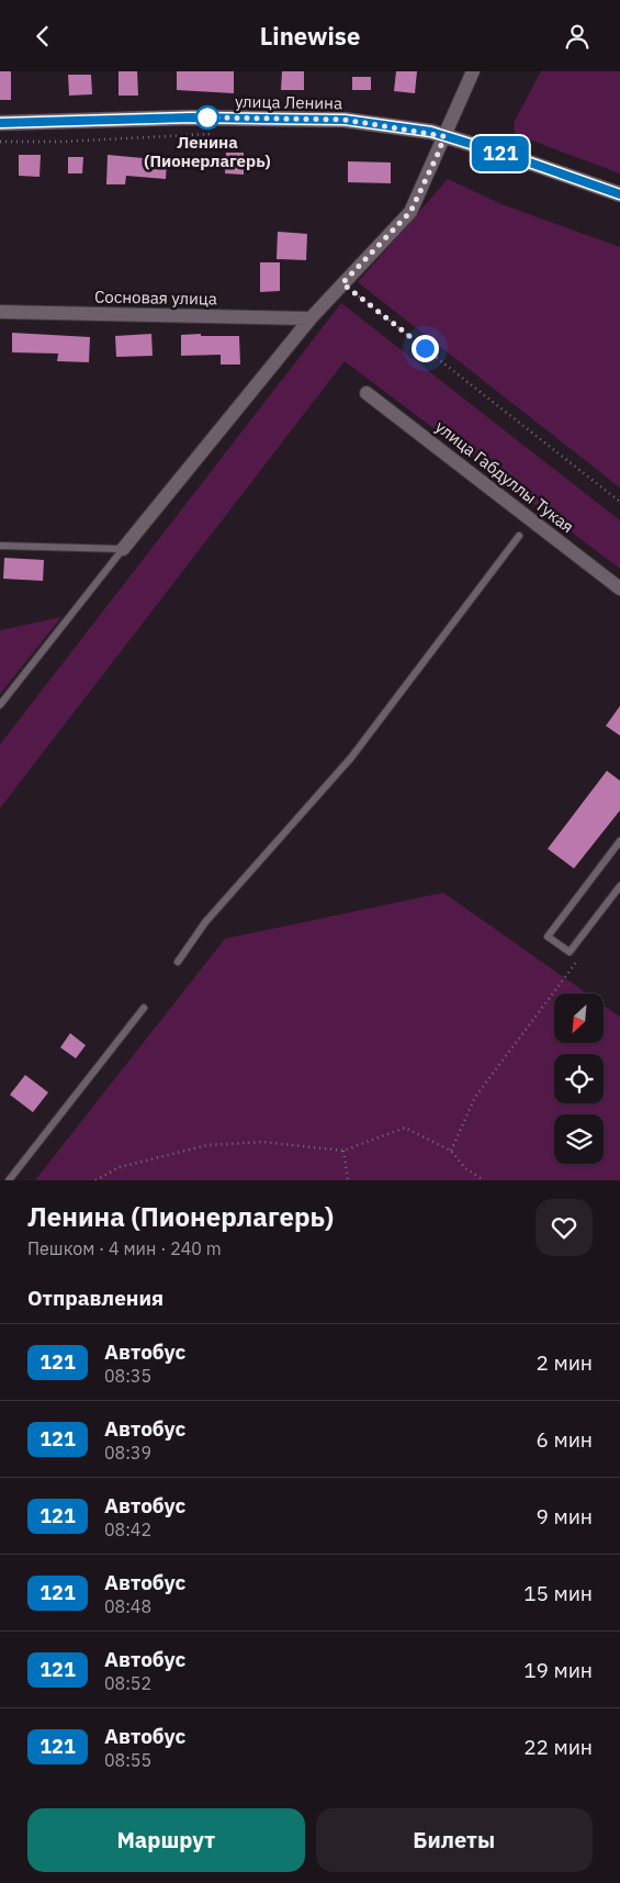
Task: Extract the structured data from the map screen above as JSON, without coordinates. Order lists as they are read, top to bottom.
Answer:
{
  "streets": {
    "street": ["улица Ленина", "Сосновая улица", "улица Габдуллы Тукая"]
  },
  "places": ["Ленина (Пионерлагерь)"],
  "lines": ["bus line 121"],
  "north": "bottom left",
  "page": {
    "header": "Linewise",
    "on_map": "121",
    "heading": [
      ["Ленина (Пионерлагерь)", "Пешком · 4 мин · 240 m"],
      "Отправления"
    ],
    "list": [
      {
        "mark": "121",
        "name": "Автобус",
        "note": "08:35",
        "value": "2 мин"
      },
      {
        "mark": "121",
        "name": "Автобус",
        "note": "08:39",
        "value": "6 мин"
      },
      {
        "mark": "121",
        "name": "Автобус",
        "note": "08:42",
        "value": "9 мин"
      },
      {
        "mark": "121",
        "name": "Автобус",
        "note": "08:48",
        "value": "15 мин"
      },
      {
        "mark": "121",
        "name": "Автобус",
        "note": "08:52",
        "value": "19 мин"
      },
      {
        "mark": "121",
        "name": "Автобус",
        "note": "08:55",
        "value": "22 мин"
      }
    ],
    "buttons": ["Маршрут", "Билеты"]
  }
}
